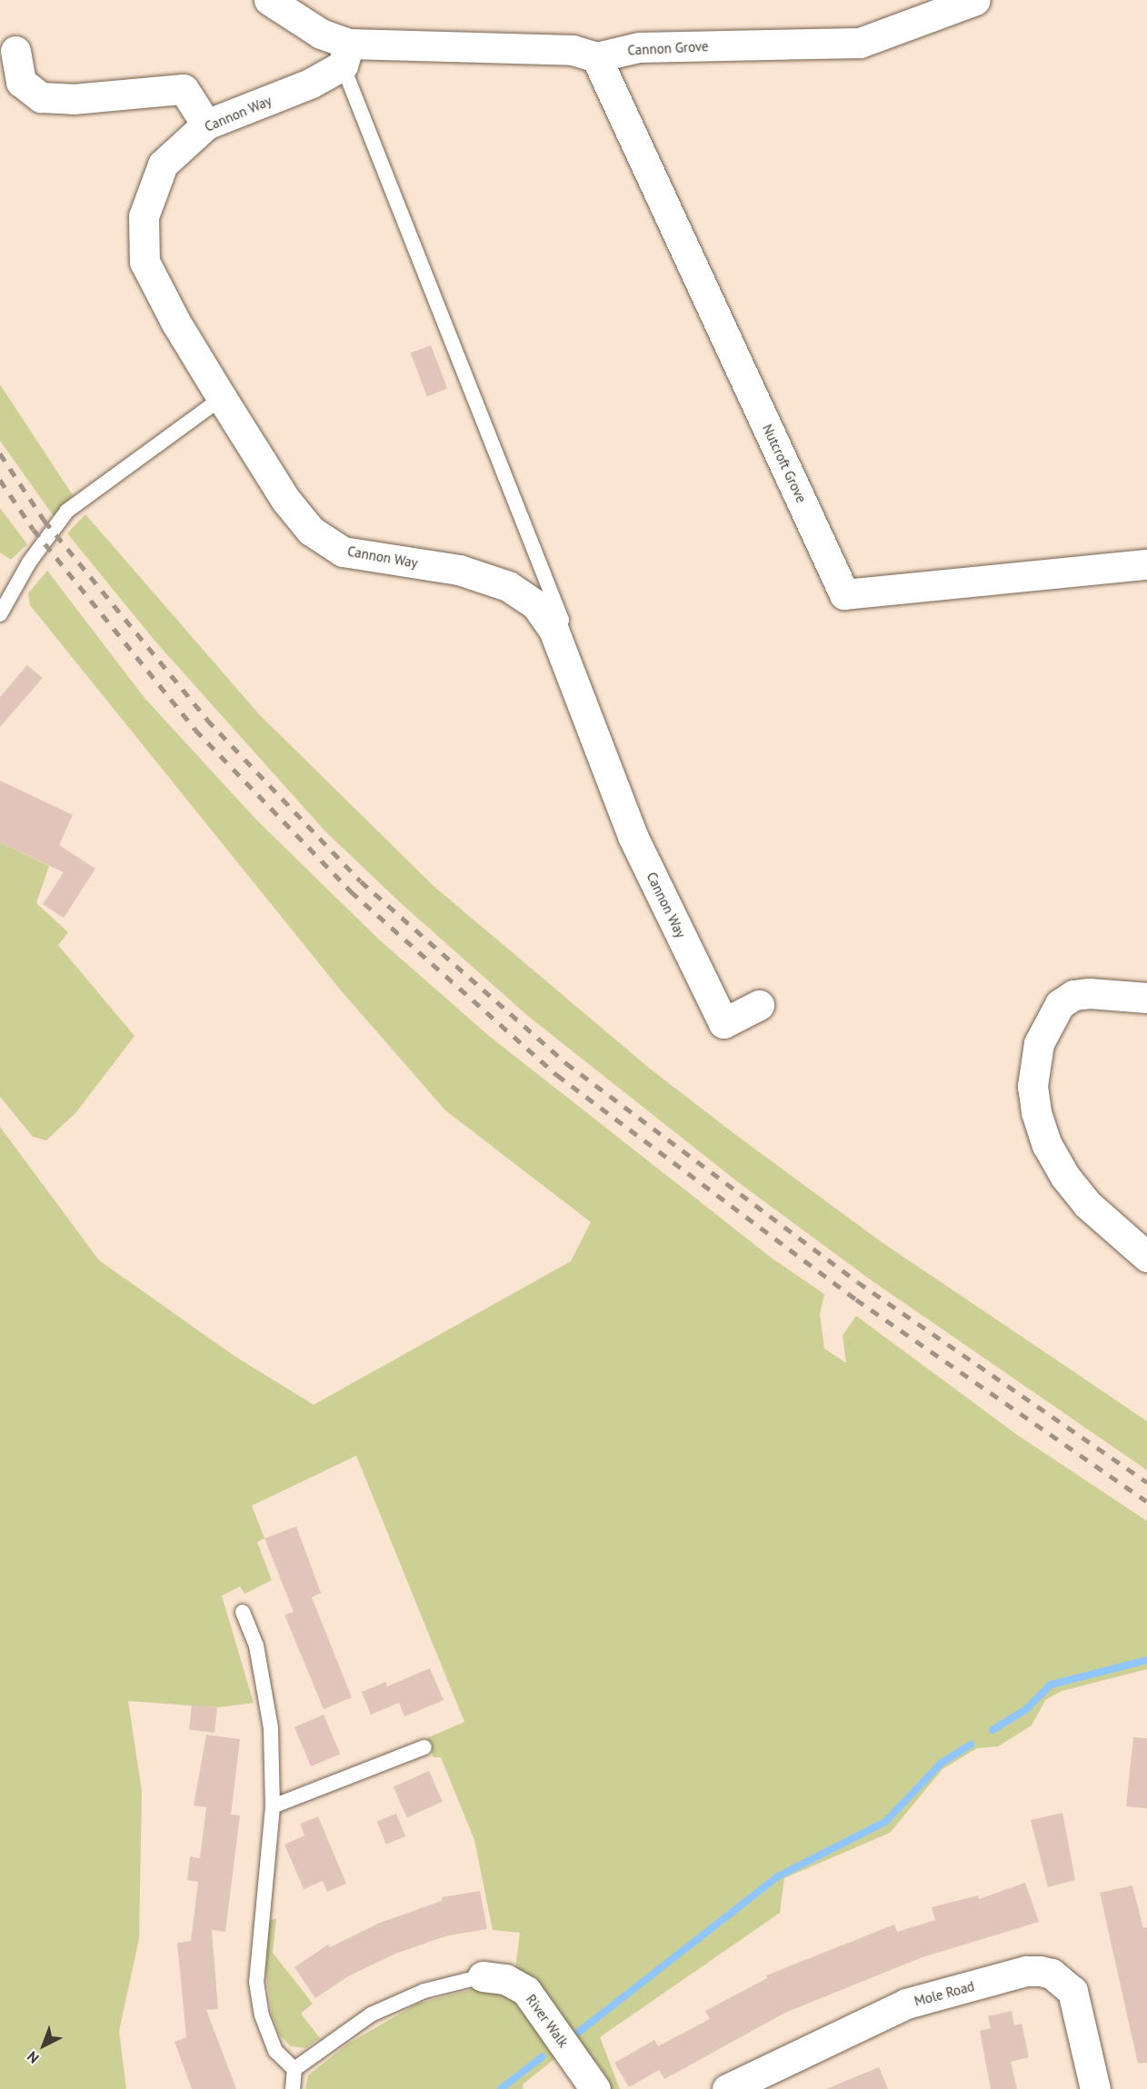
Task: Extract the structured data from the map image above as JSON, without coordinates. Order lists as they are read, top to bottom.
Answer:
{
  "streets": {
    "street": [
      "Cannon Grove",
      "Cannon Way",
      "Nutcroft Grove",
      "Mole Road",
      "River Walk"
    ]
  },
  "crossings": [
    ["Cannon Grove", "Cannon Way"],
    ["Cannon Grove", "Nutcroft Grove"]
  ],
  "north": "bottom left"
}
